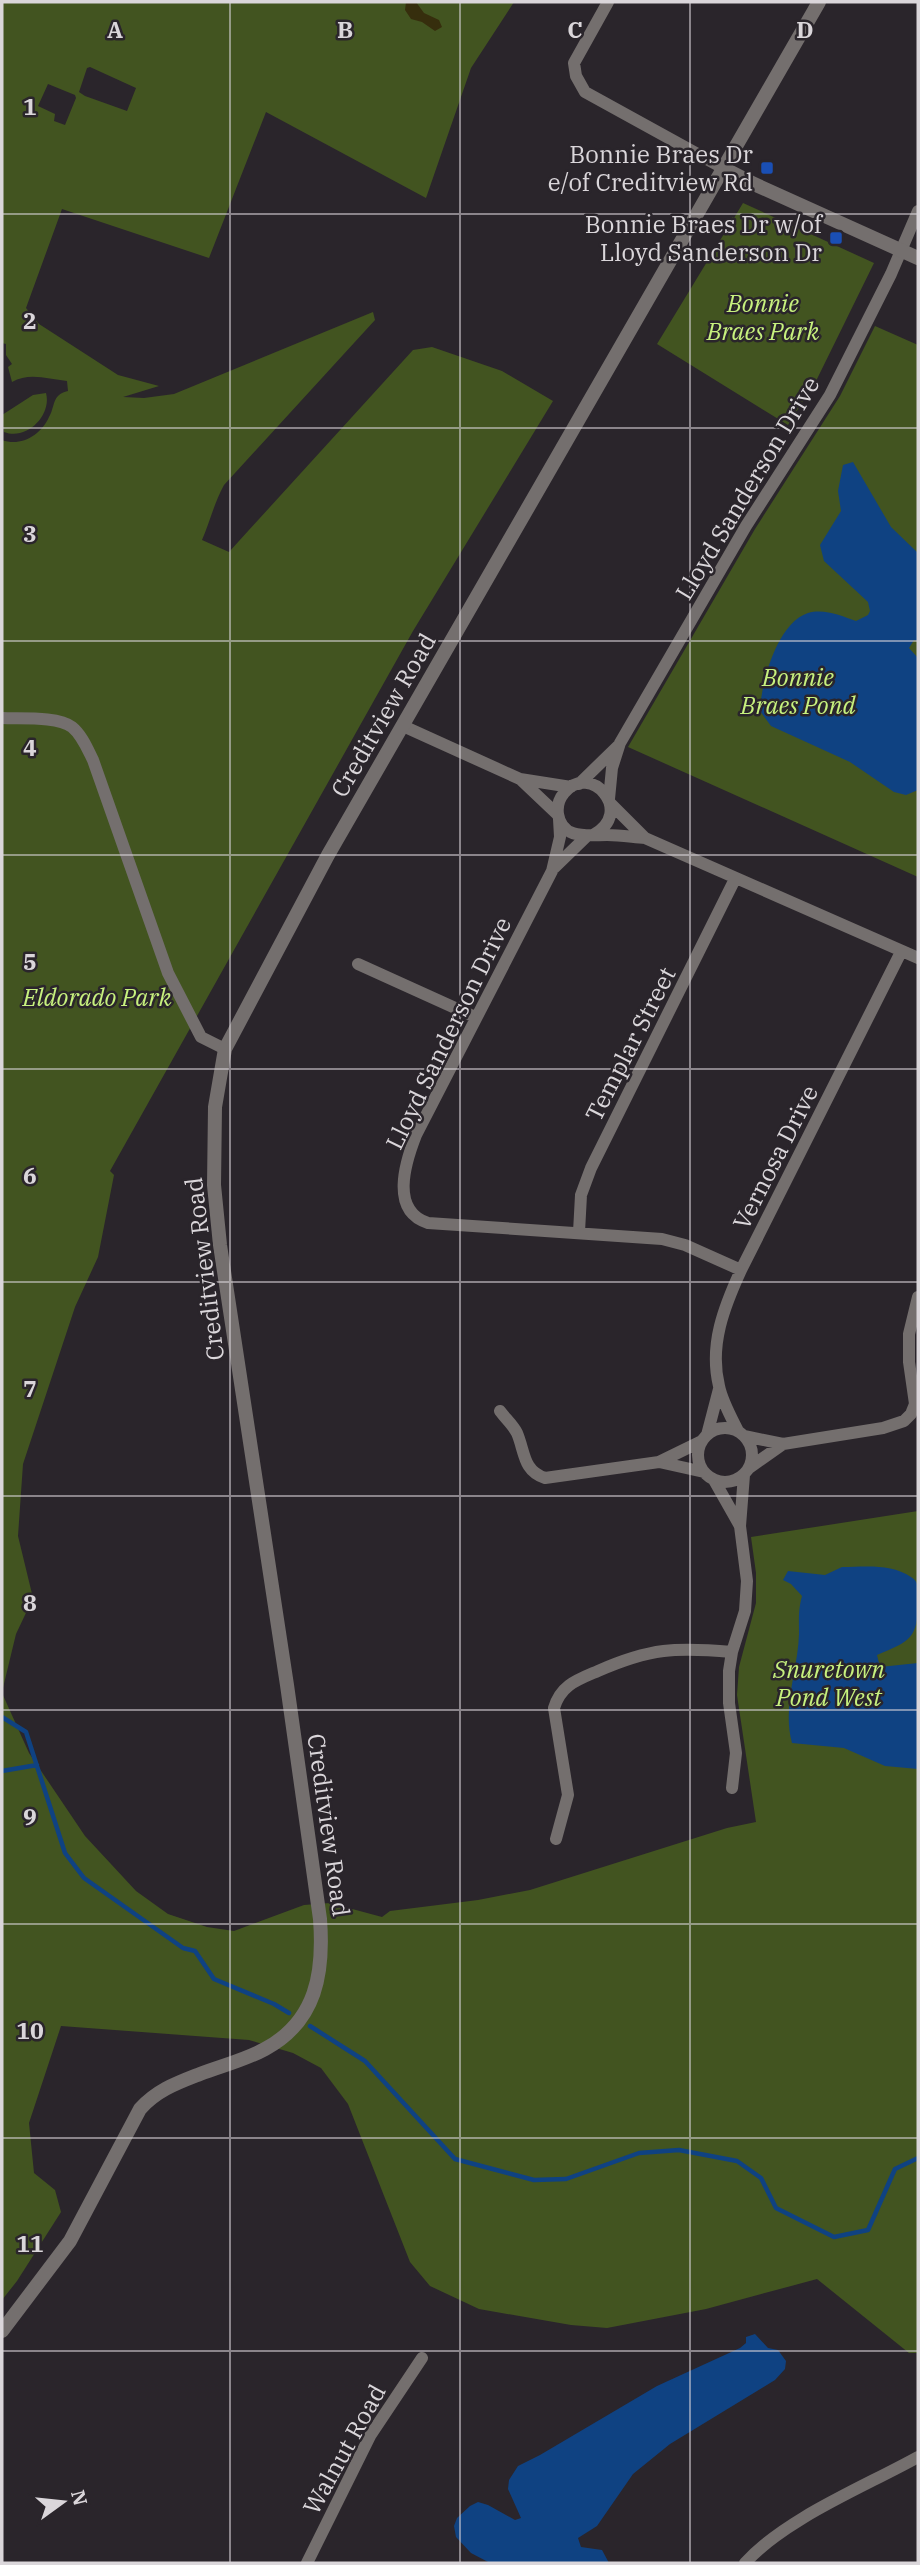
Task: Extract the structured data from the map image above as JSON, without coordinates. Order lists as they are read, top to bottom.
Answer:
{
  "streets": {
    "street": [
      "Lloyd Sanderson Drive",
      "Creditview Road",
      "Templar Street",
      "Vernosa Drive",
      "Walnut Road"
    ]
  },
  "crossings": [
    ["Lloyd Sanderson Drive", "Templar Street"],
    ["Lloyd Sanderson Drive", "Vernosa Drive"]
  ],
  "parks": [
    "Bonnie Braes Park",
    "Bonnie Braes Pond",
    "Eldorado Park",
    "Snuretown Pond West"
  ],
  "places": {
    "transit": ["Bonnie Braes Dr e/of Creditview Rd", "Bonnie Braes Dr w/of Lloyd Sanderson Dr"]
  },
  "north": "right",
  "grid": {
    "columns": [
      "A",
      "B",
      "C",
      "D"
    ],
    "rows": [
      "1",
      "2",
      "3",
      "4",
      "5",
      "6",
      "7",
      "8",
      "9",
      "10",
      "11"
    ]
  }
}
